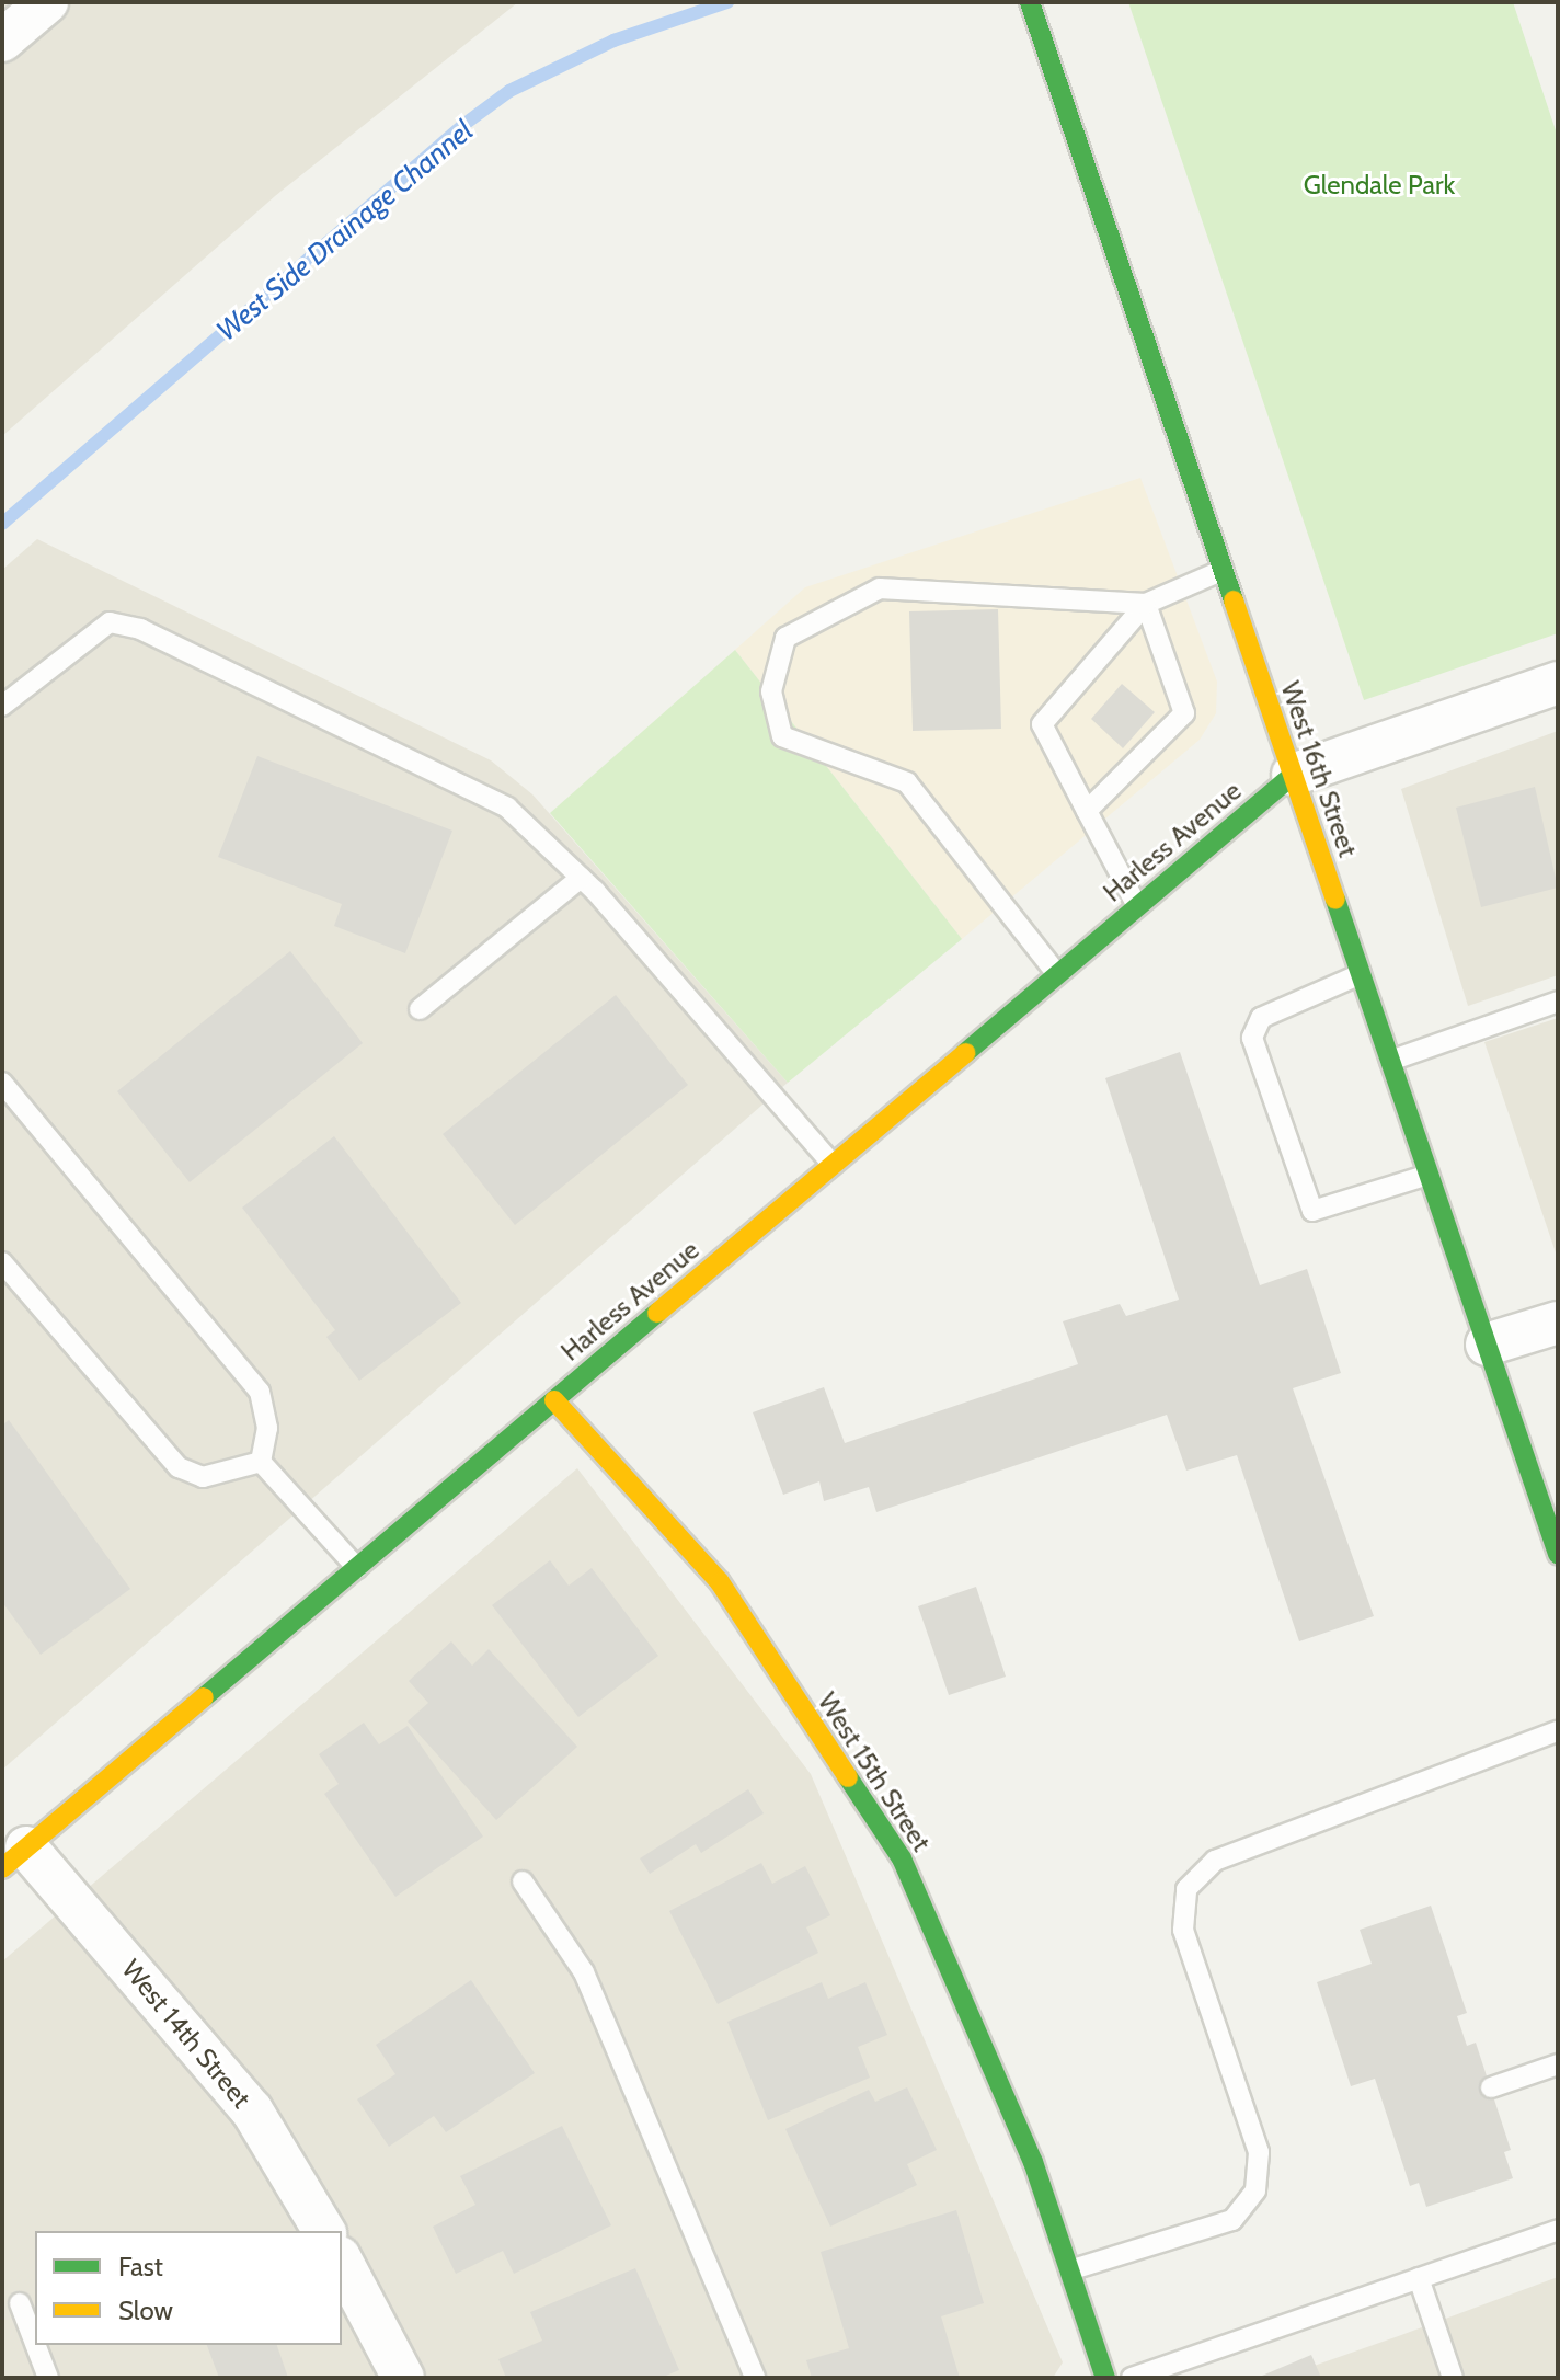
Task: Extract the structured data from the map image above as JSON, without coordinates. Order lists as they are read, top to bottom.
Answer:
{
  "streets": {
    "main road": ["West 16th Street", "Harless Avenue", "West 15th Street"],
    "street": ["West 14th Street"]
  },
  "crossings": [
    ["West 16th Street", "Harless Avenue"],
    ["Harless Avenue", "West 15th Street"],
    ["Harless Avenue", "West 14th Street"]
  ],
  "water": ["West Side Drainage Channel"],
  "parks": ["Glendale Park"],
  "legend": ["Fast", "Slow"]
}
